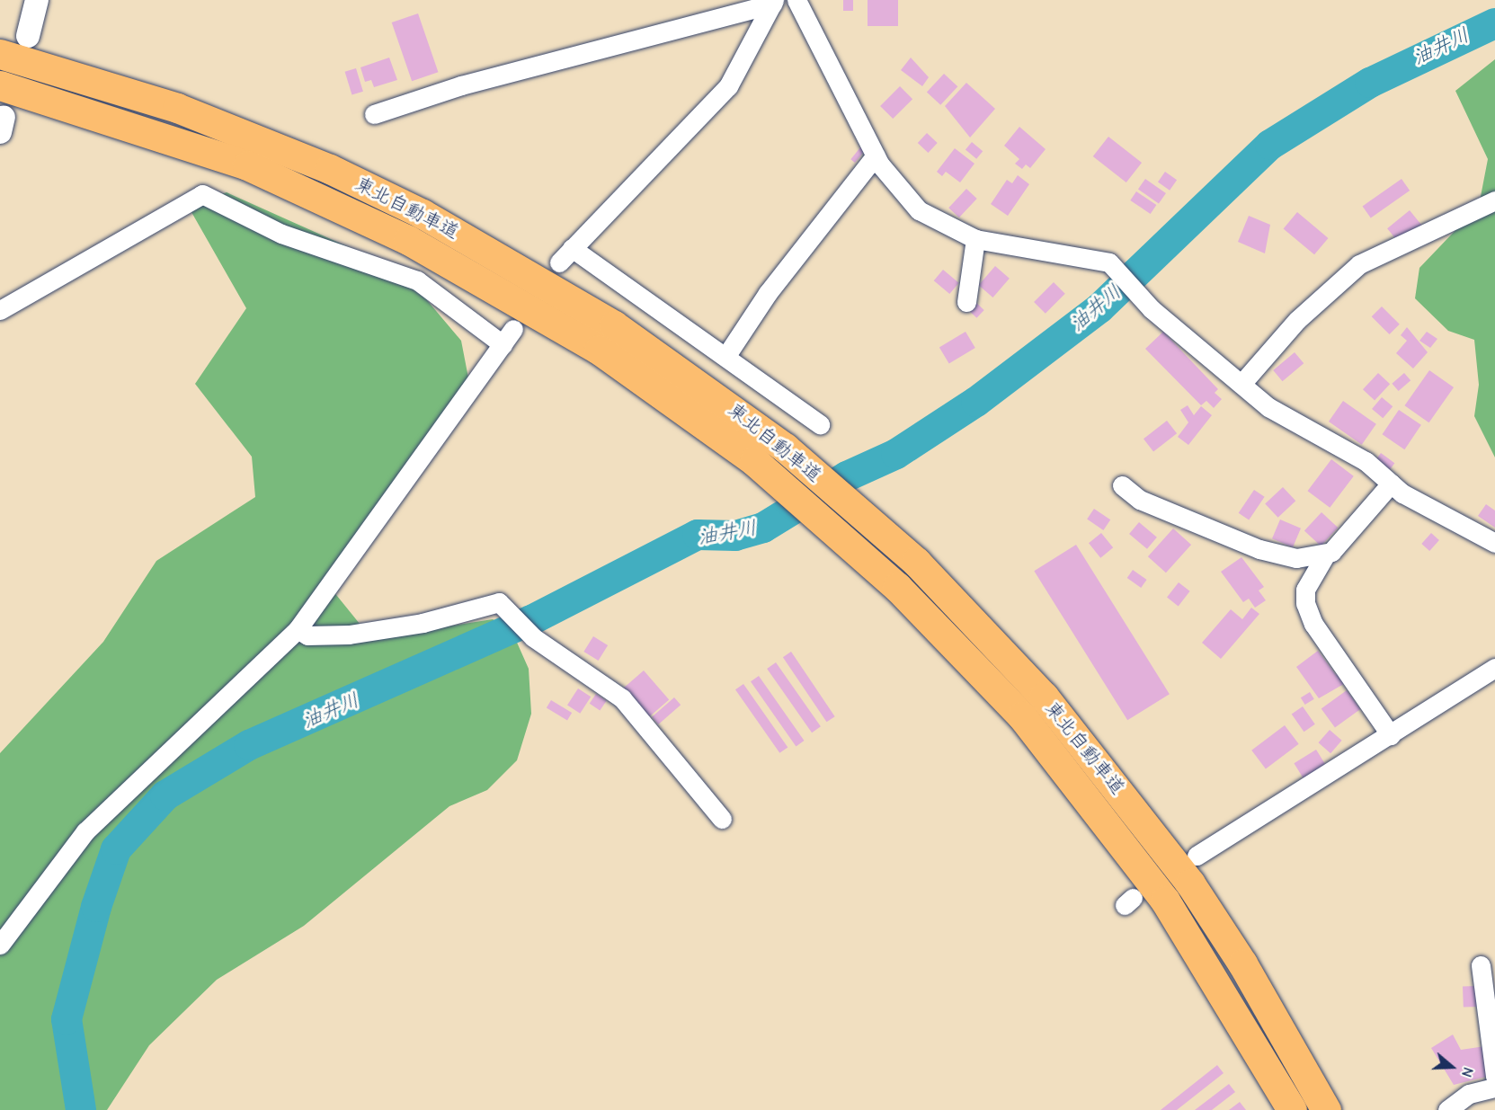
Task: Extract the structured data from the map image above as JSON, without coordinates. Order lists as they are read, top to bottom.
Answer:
{
  "streets": {
    "highway": ["東北自動車道"]
  },
  "water": ["油井川"],
  "north": "right"
}
